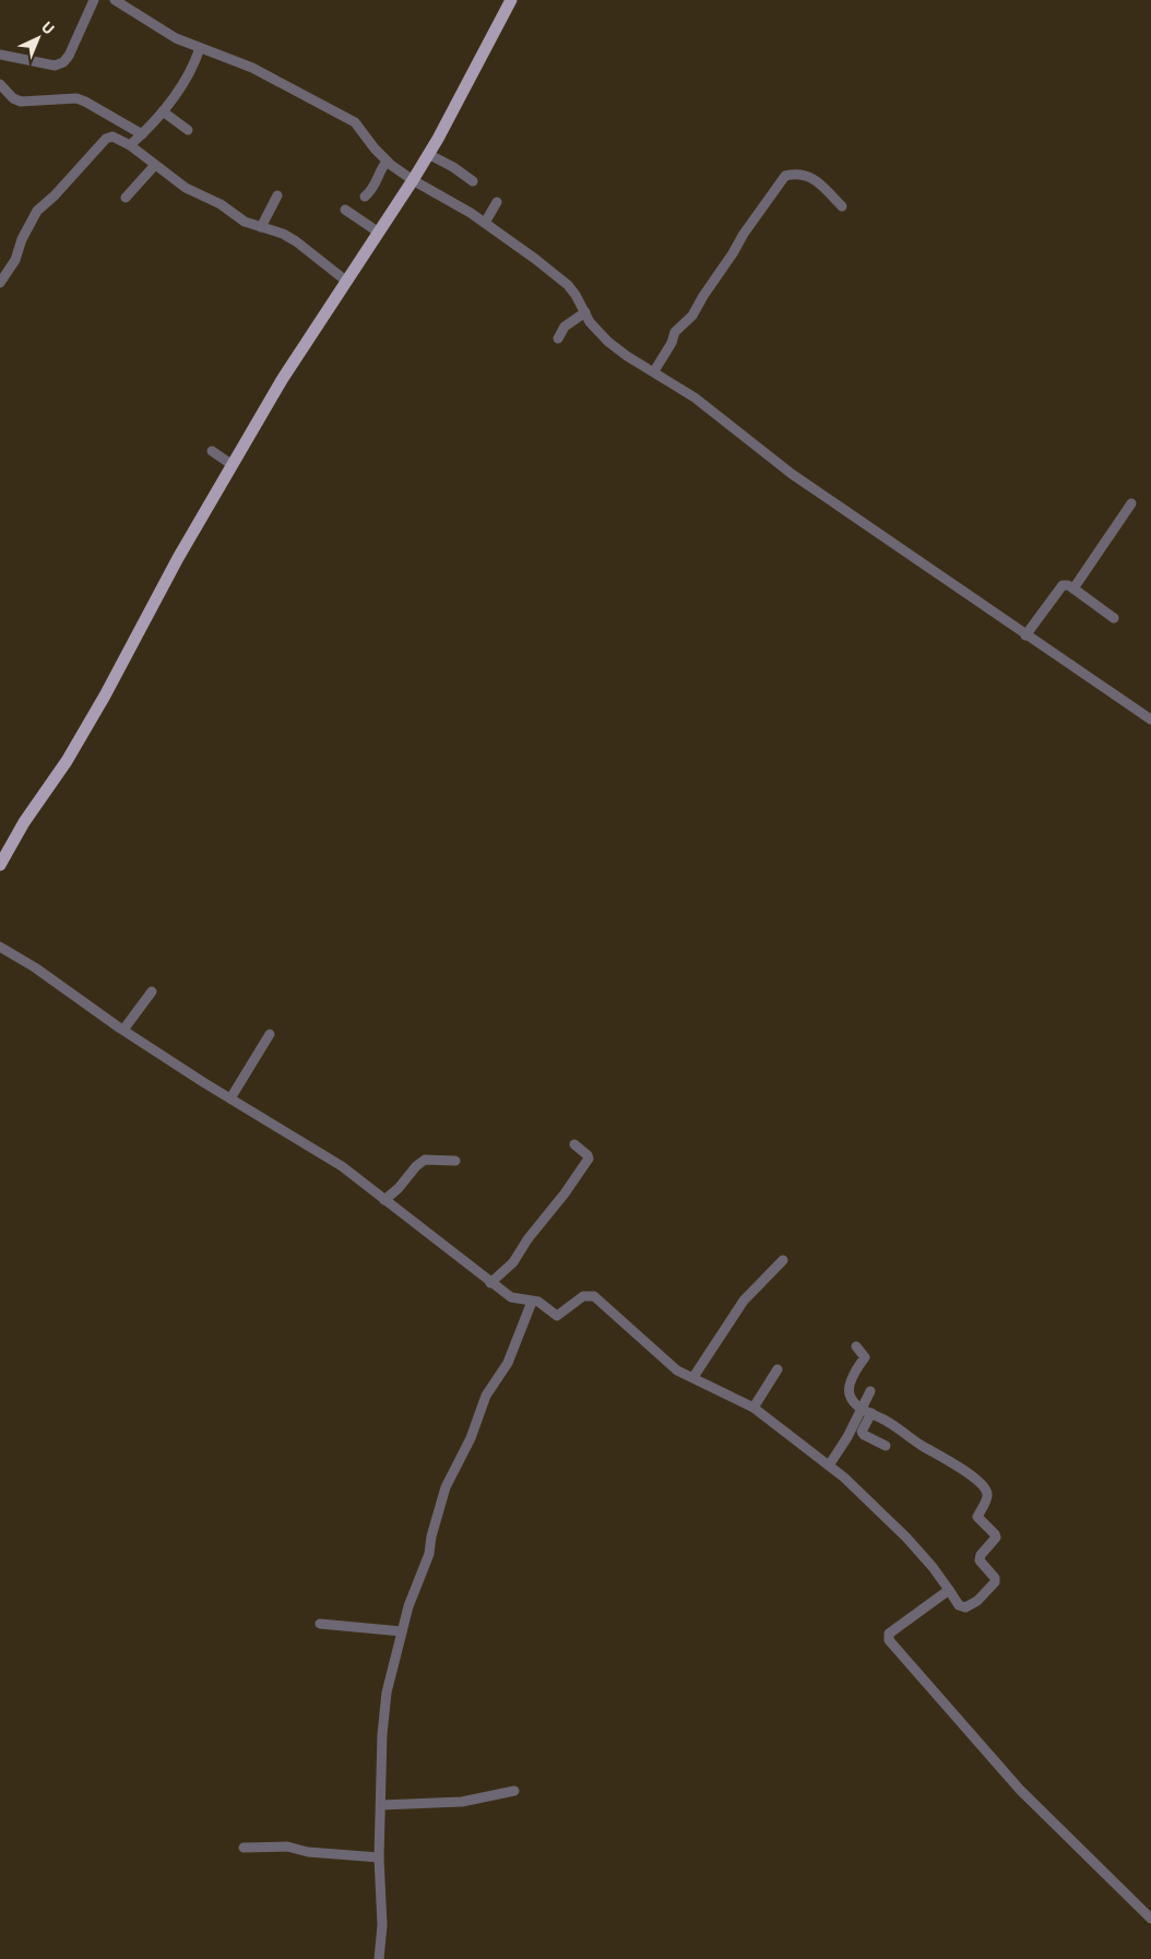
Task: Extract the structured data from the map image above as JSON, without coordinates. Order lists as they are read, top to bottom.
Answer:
{
  "north": "top right"
}
